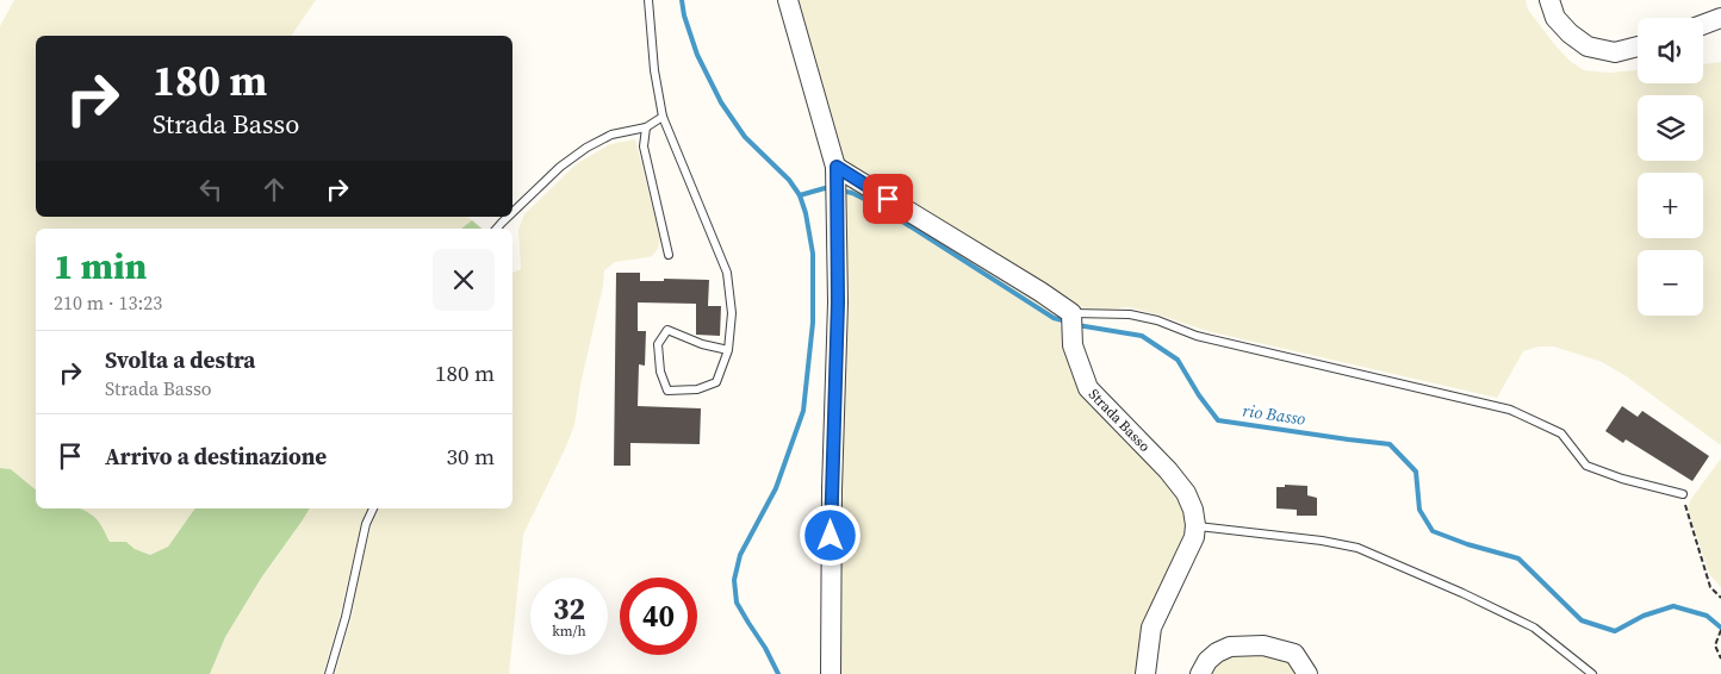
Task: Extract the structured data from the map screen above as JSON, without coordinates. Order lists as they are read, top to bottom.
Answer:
{
  "streets": {
    "street": ["Strada Basso"]
  },
  "water": ["rio Basso"],
  "page": {
    "map_buttons": ["+", "−"],
    "turn": ["180 m", "Strada Basso"],
    "heading": ["1 min", "210 m · 13:23"],
    "list": [
      {
        "name": "Svolta a destra",
        "note": "Strada Basso",
        "value": "180 m"
      },
      {
        "name": "Arrivo a destinazione",
        "value": "30 m"
      }
    ],
    "speed": "32 km/h",
    "limit": "40"
  }
}
